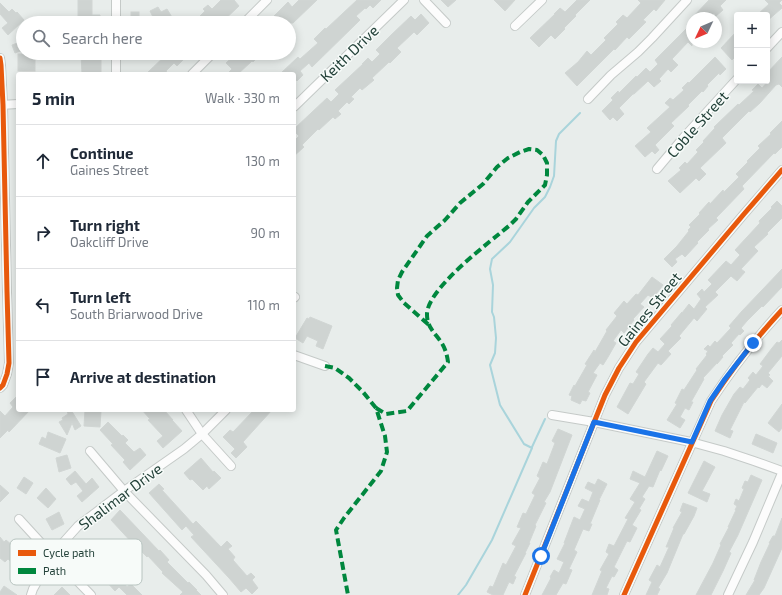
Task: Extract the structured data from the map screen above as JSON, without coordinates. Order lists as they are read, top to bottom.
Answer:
{
  "streets": {
    "street": [
      "Keith Drive",
      "Coble Street",
      "Gaines Street",
      "Shalimar Drive"
    ]
  },
  "legend": ["Cycle path", "Path"],
  "north": "bottom left",
  "page": {
    "map_buttons": ["+", "−"],
    "search": "Search here",
    "heading": ["5 min", "Walk · 330 m"],
    "list": [
      ["Continue", "Gaines Street", "130 m"],
      ["Turn right", "Oakcliff Drive", "90 m"],
      ["Turn left", "South Briarwood Drive", "110 m"],
      "Arrive at destination"
    ]
  }
}
